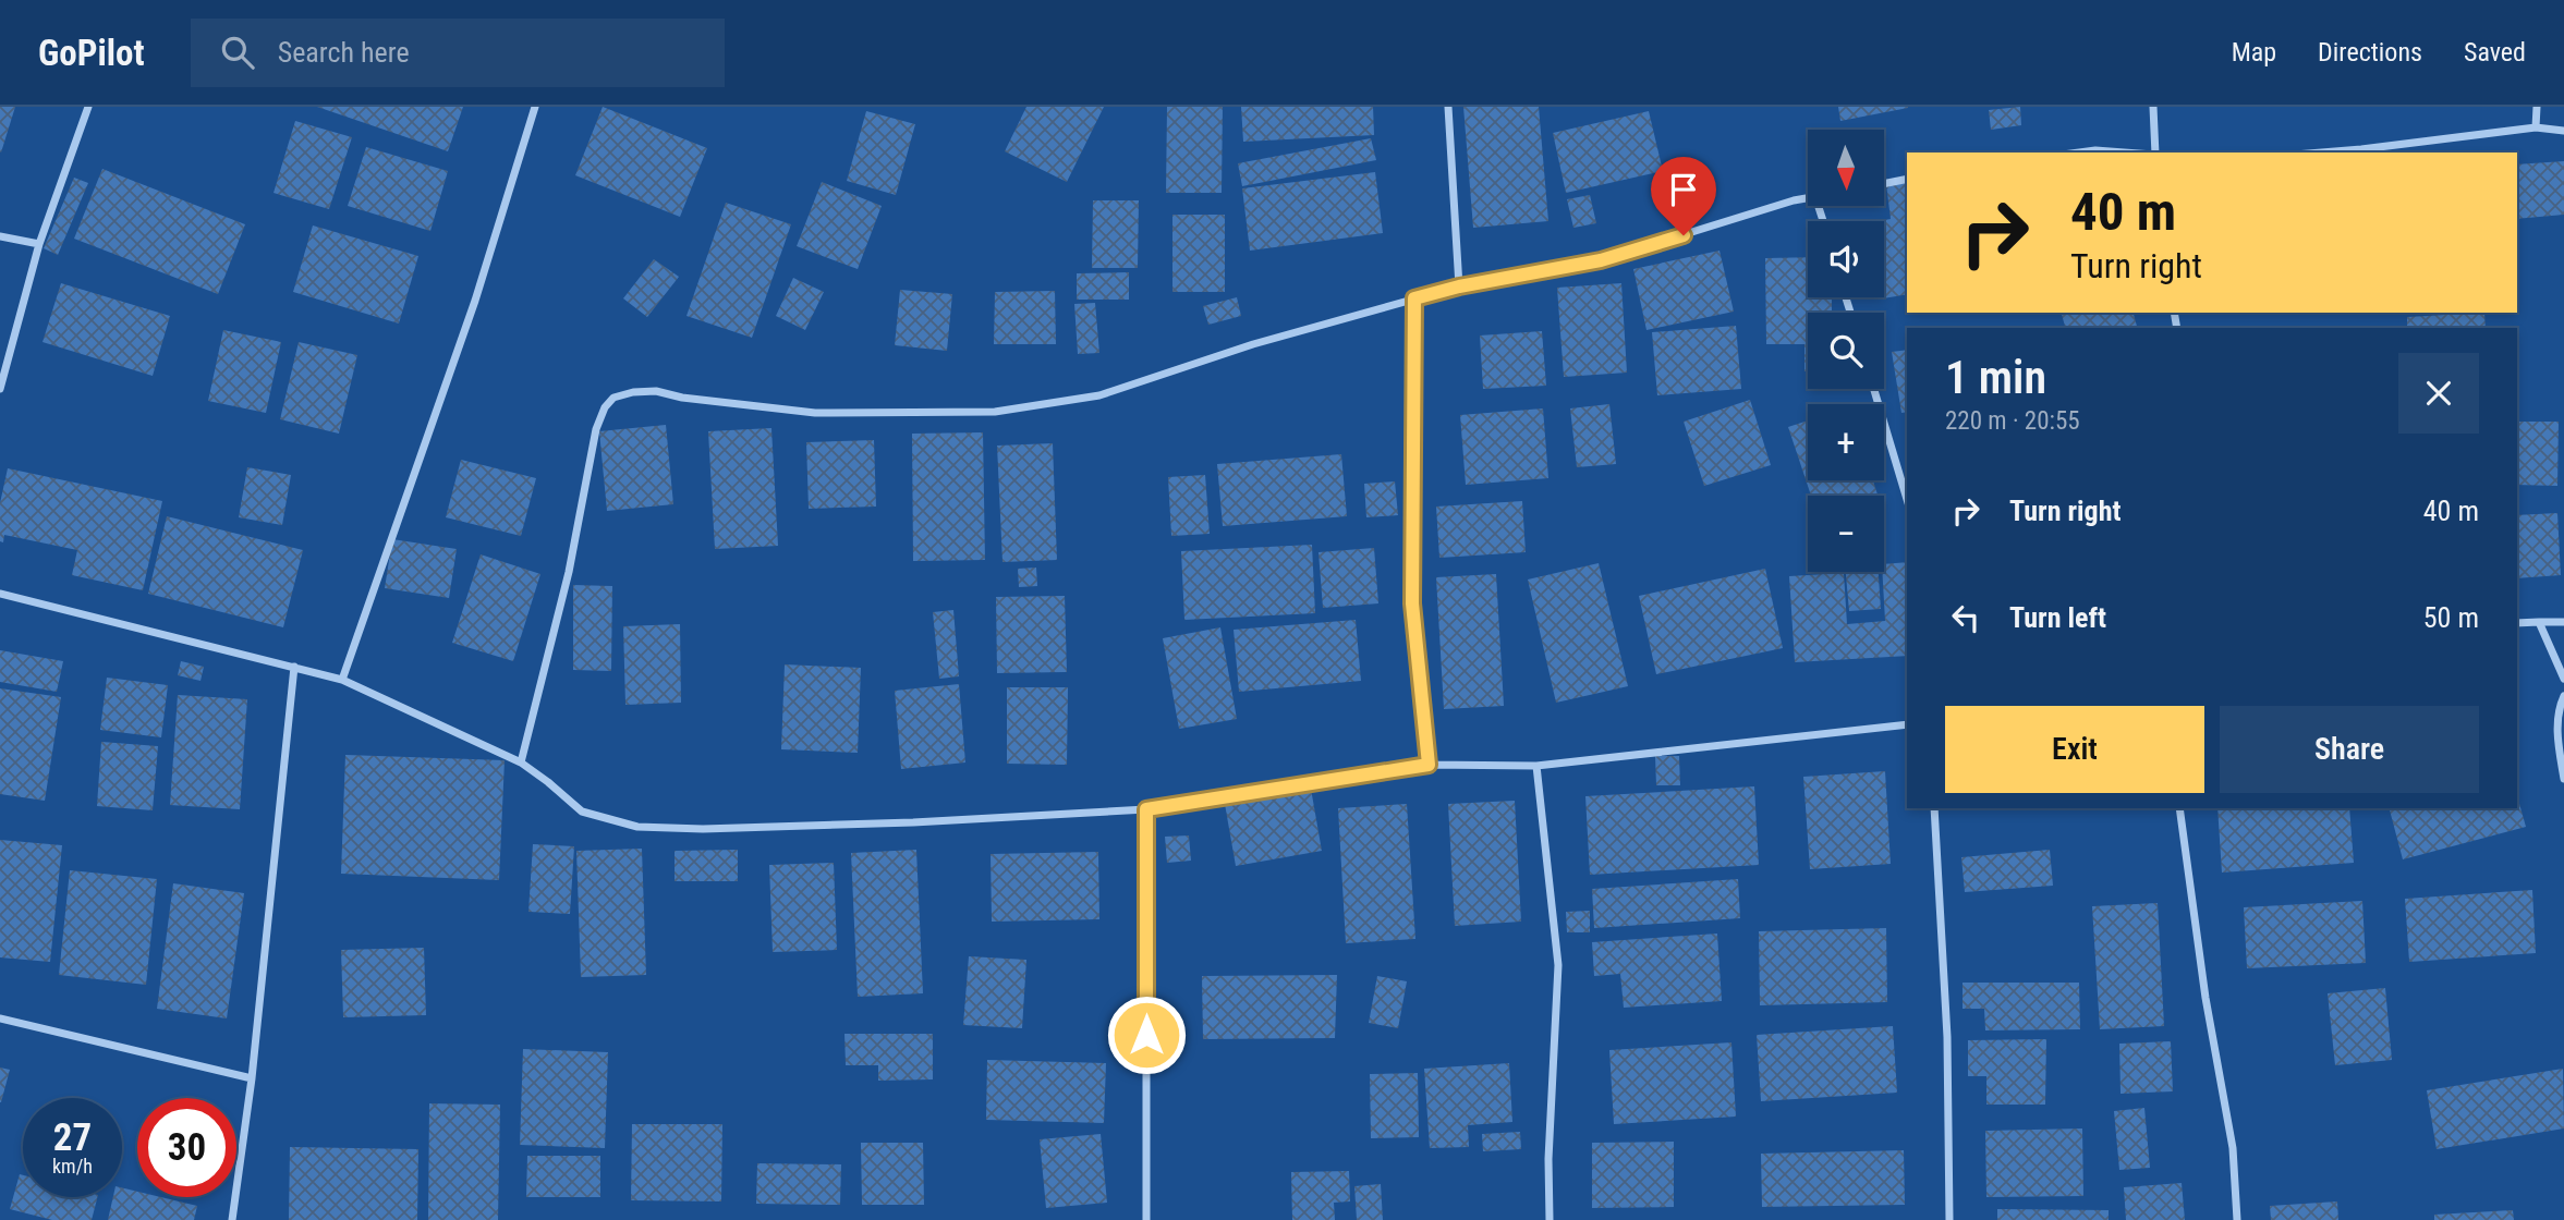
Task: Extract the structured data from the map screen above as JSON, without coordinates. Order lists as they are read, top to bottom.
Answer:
{
  "north": "bottom",
  "page": {
    "header": "GoPilot",
    "search": "Search here",
    "nav": ["Map", "Directions", "Saved"],
    "map_buttons": ["+", "−"],
    "turn": ["40 m", "Turn right"],
    "heading": ["1 min", "220 m · 20:55"],
    "list": [
      {
        "name": "Turn right",
        "value": "40 m"
      },
      {
        "name": "Turn left",
        "value": "50 m"
      }
    ],
    "buttons": ["Exit", "Share"],
    "speed": "27 km/h",
    "limit": "30"
  }
}
